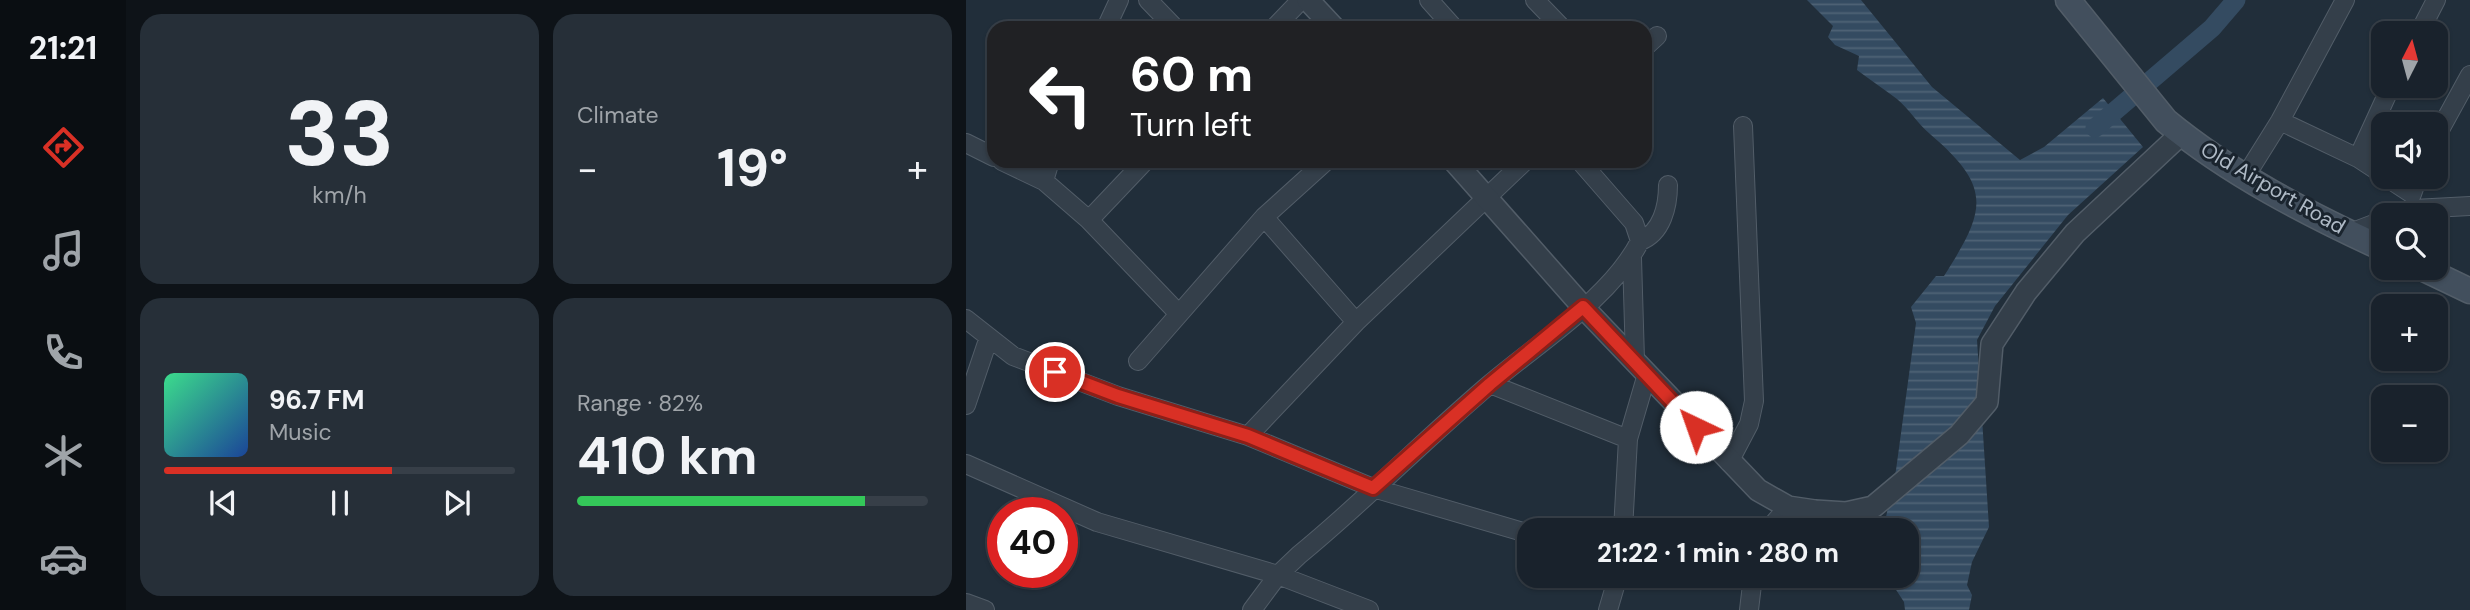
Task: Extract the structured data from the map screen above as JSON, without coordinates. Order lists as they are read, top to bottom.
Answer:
{
  "streets": {
    "main road": ["Old Airport Road"]
  },
  "north": "top",
  "page": {
    "tabs": "21:21",
    "tile": [
      ["33", "km/h"],
      "Climate",
      ["Range · 82%", "410 km"]
    ],
    "map_buttons": ["+", "−"],
    "turn": ["60 m", "Turn left"],
    "heat": ["−", "19°", "+"],
    "song": ["96.7 FM", "Music"],
    "limit": "40",
    "trip": "21:22 · 1 min · 280 m"
  }
}
